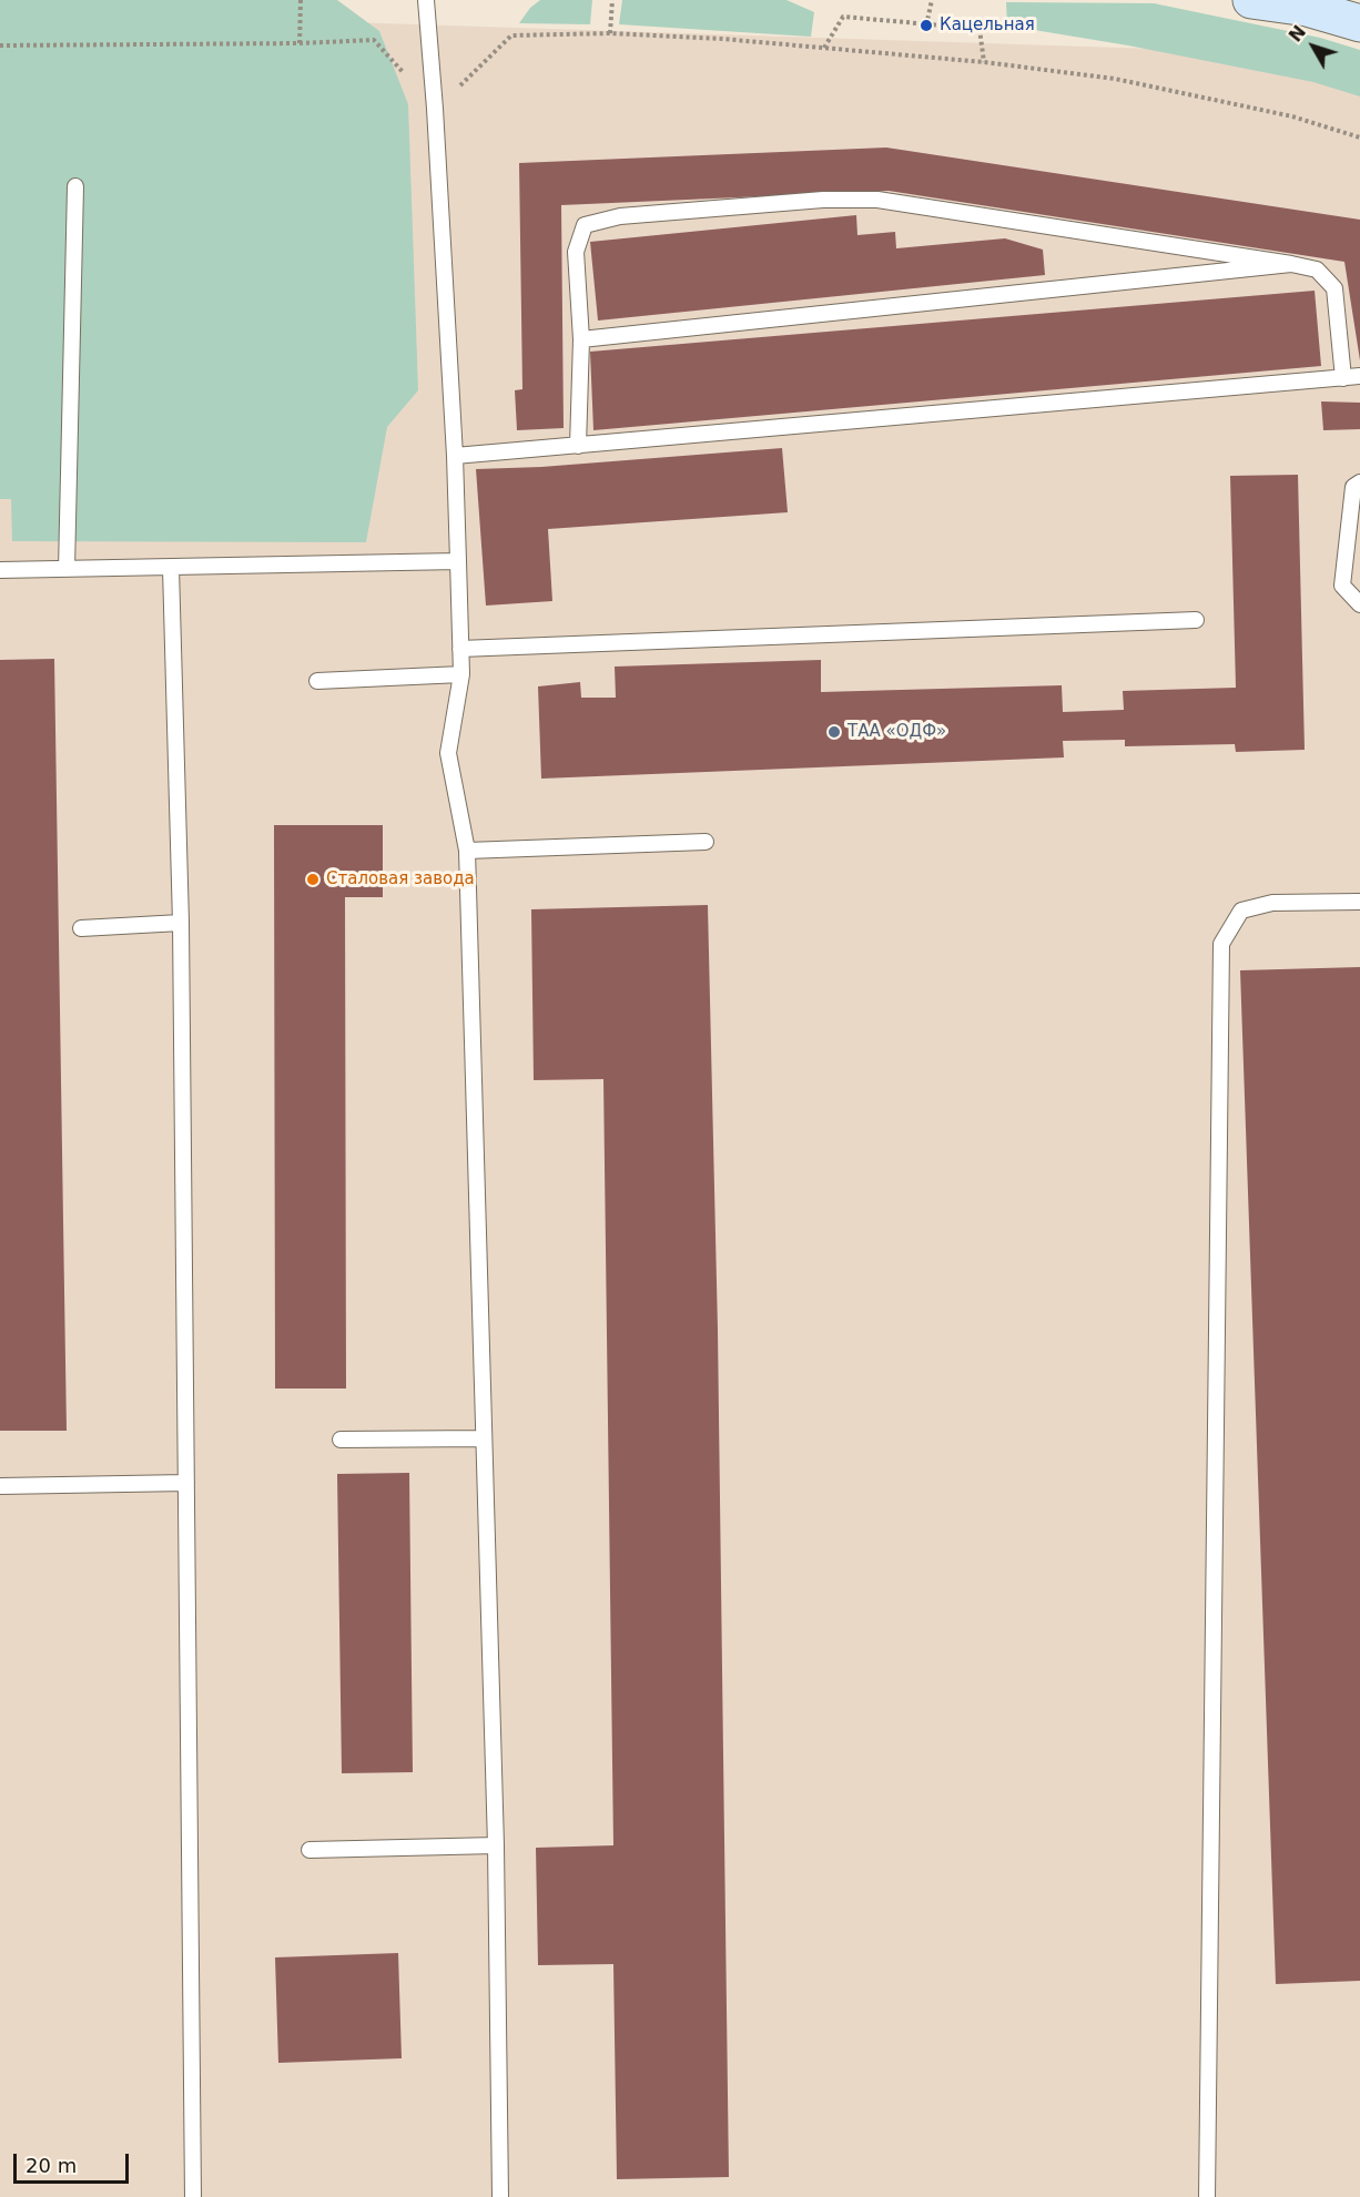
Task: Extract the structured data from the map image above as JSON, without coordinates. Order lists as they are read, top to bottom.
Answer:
{
  "places": ["Кацельная", "ТАА «ОДФ»", "Сталовая завода"],
  "scale_bar": "20 m",
  "north": "top left"
}
